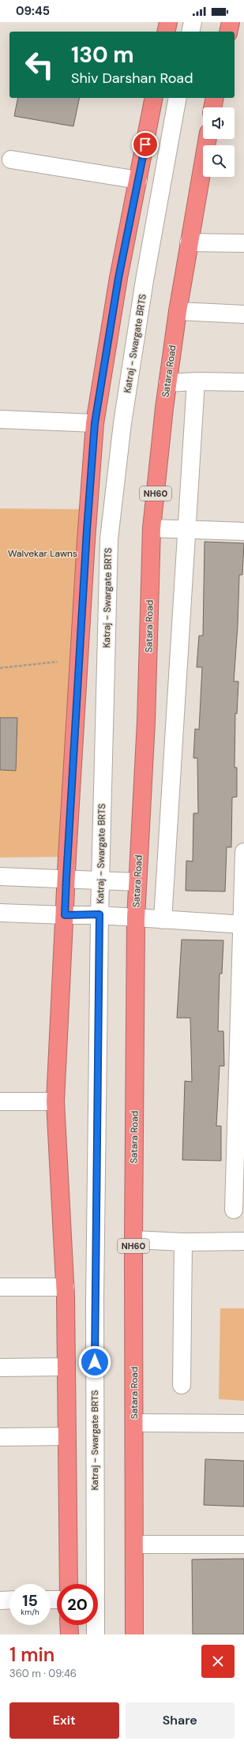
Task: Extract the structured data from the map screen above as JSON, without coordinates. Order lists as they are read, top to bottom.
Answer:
{
  "streets": {
    "highway": ["Satara Road", "NH60"],
    "street": ["Katraj - Swargate BRTS"]
  },
  "parks": ["Walvekar Lawns"],
  "page": {
    "status": "09:45",
    "turn": ["130 m", "Shiv Darshan Road"],
    "speed": "15 km/h",
    "limit": "20",
    "heading": ["1 min", "360 m · 09:46"],
    "buttons": ["Exit", "Share"]
  }
}
